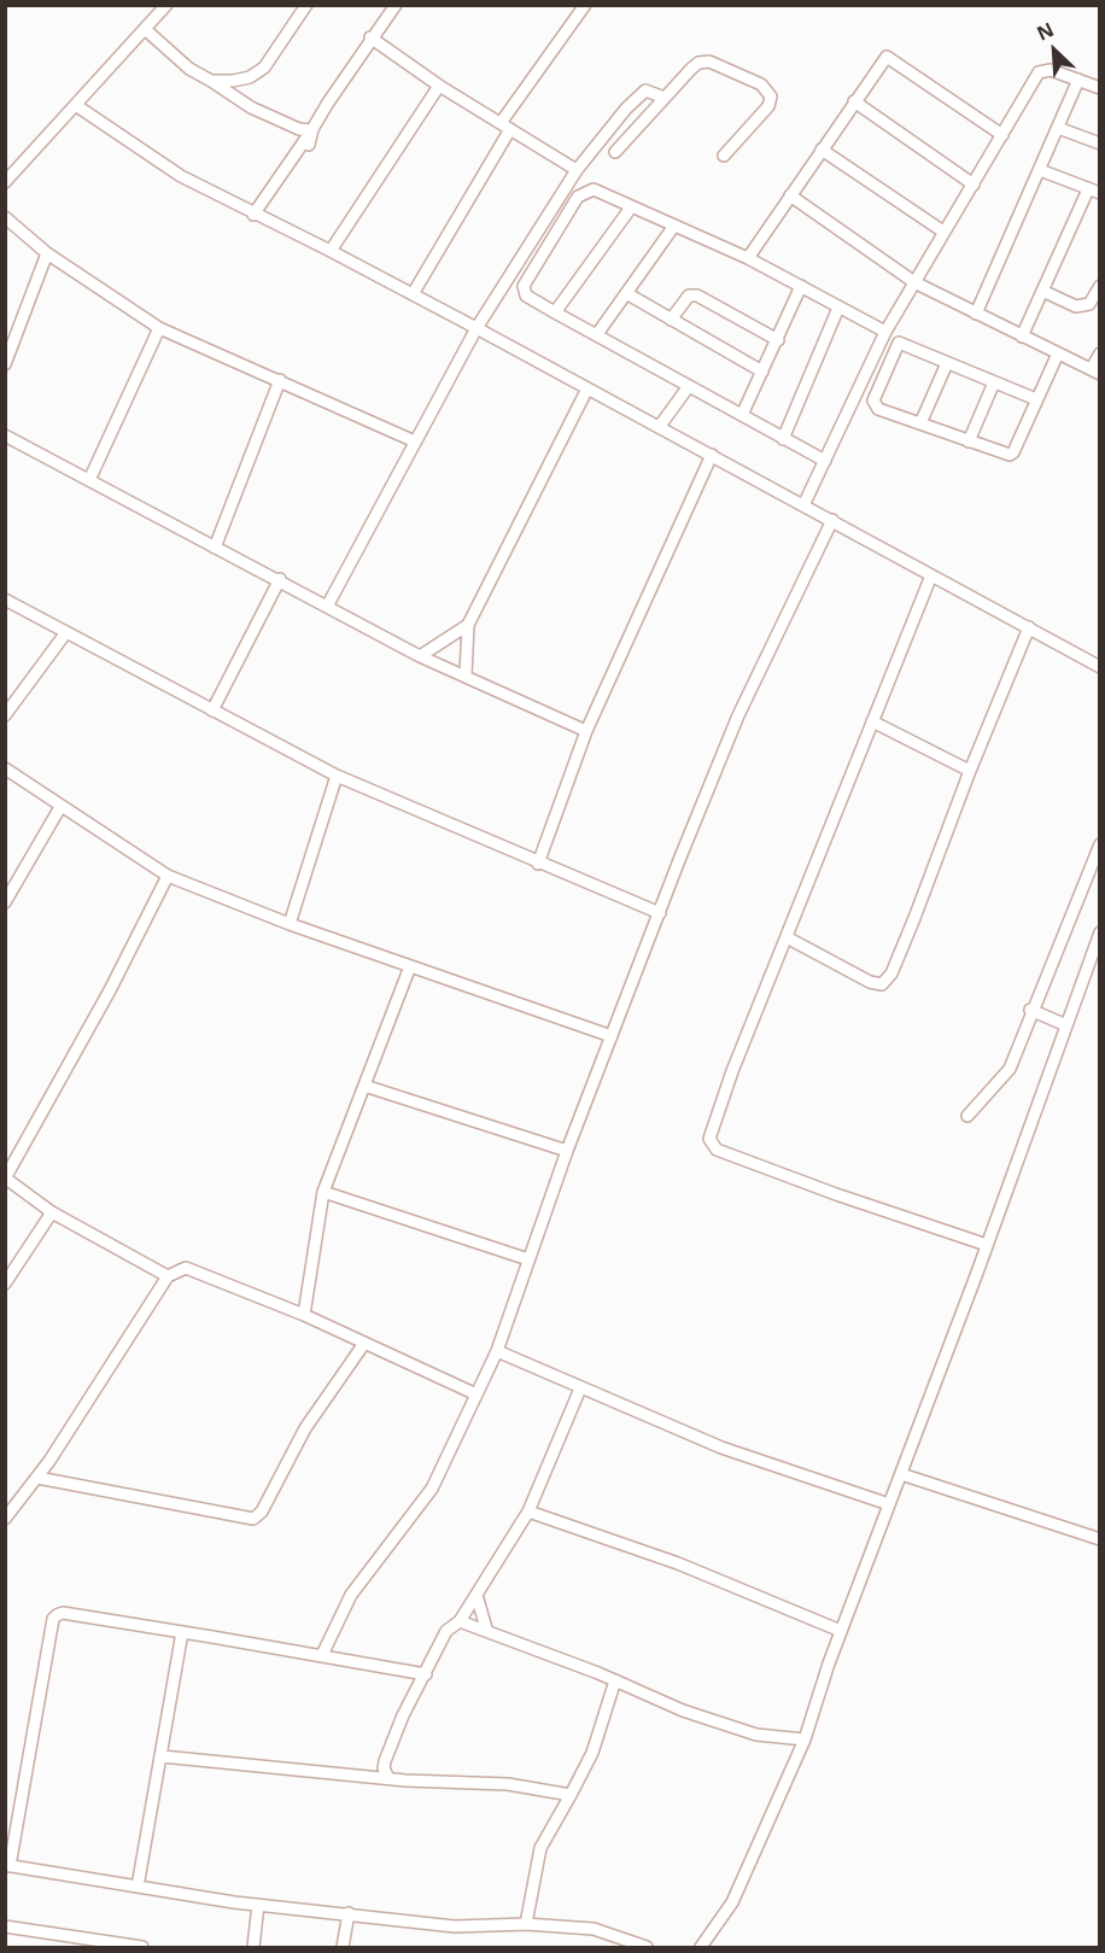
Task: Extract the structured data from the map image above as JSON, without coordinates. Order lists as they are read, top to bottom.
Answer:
{
  "north": "top left"
}
